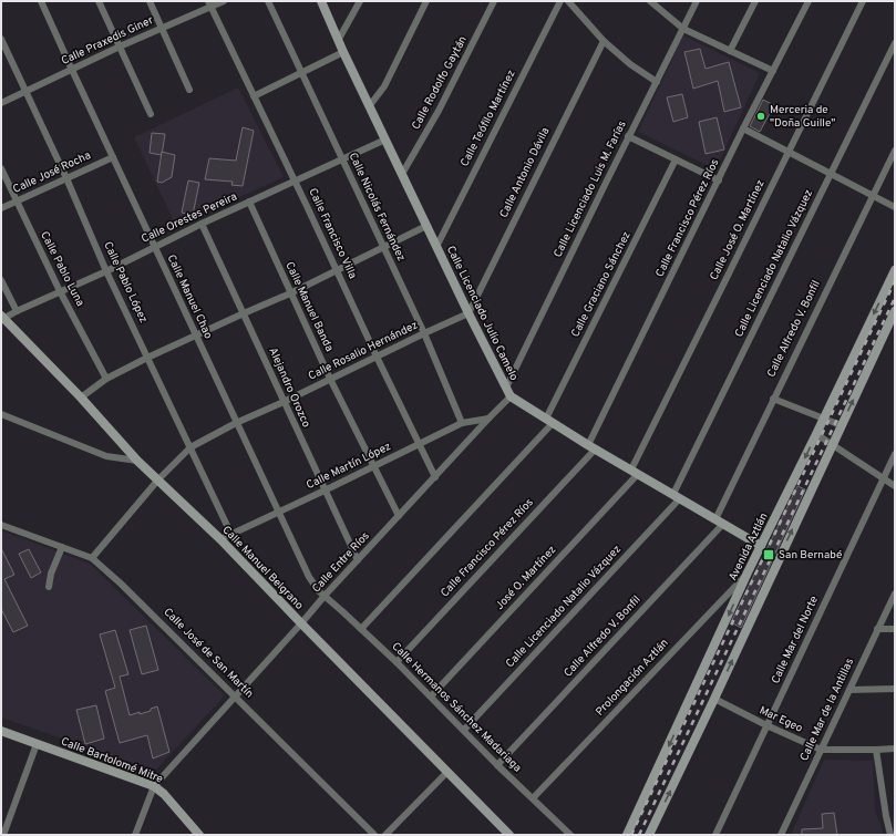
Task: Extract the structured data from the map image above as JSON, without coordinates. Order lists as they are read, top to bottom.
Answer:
{
  "streets": {
    "street": [
      "Calle Praxedis Giner",
      "Calle Rodolfo Gaytán",
      "Calle Teófilo Martínez",
      "Calle José Rocha",
      "Calle Antonio Dávila",
      "Calle Licenciado Luis M. Farías",
      "Calle Nicolás Fernández",
      "Calle Orestes Pereira",
      "Calle Francisco Pérez Ríos",
      "Calle José O. Martínez",
      "Calle Francisco Villa",
      "Calle Licenciado Natalio Vázquez",
      "Calle Pablo Luna",
      "Calle Pablo López",
      "Calle Graciano Sánchez",
      "Calle Manuel Chao",
      "Calle Manuel Banda",
      "Calle Licenciado Julio Camelo",
      "Calle Alfredo V. Bonfil",
      "Calle Rosalio Hernández",
      "Alejandro Orozco",
      "Calle Martín López",
      "Avenida Aztlán",
      "Calle Entre Ríos",
      "Calle Manuel Belgrano",
      "José O. Martínez",
      "Calle Mar del Norte",
      "Calle José de San Martín",
      "Prolongación Aztlán",
      "Calle Hermanos Sánchez Madariaga",
      "Calle Mar de la Antillas",
      "Mar Egeo",
      "Calle Bartolomé Mitre"
    ]
  },
  "crossings": [
    ["Calle Praxedis Giner", "Calle Francisco Villa"],
    ["Calle Praxedis Giner", "Calle Pablo López"],
    ["Calle Praxedis Giner", "Calle Manuel Chao"],
    ["Calle Rodolfo Gaytán", "Calle Licenciado Julio Camelo"],
    ["Calle Teófilo Martínez", "Calle Licenciado Julio Camelo"],
    ["Calle José Rocha", "Calle Pablo Luna"],
    ["Calle José Rocha", "Calle Pablo López"],
    ["Calle José Rocha", "Calle Manuel Chao"],
    ["Calle Antonio Dávila", "Calle Licenciado Julio Camelo"],
    ["Calle Antonio Dávila", "Calle Rosalio Hernández"],
    ["Calle Licenciado Luis M. Farías", "Calle Licenciado Julio Camelo"],
    ["Calle Licenciado Luis M. Farías", "Calle Entre Ríos"],
    ["Calle Nicolás Fernández", "Calle Orestes Pereira"],
    ["Calle Nicolás Fernández", "Calle Rosalio Hernández"],
    ["Calle Nicolás Fernández", "Calle Martín López"],
    ["Calle Orestes Pereira", "Calle Francisco Villa"],
    ["Calle Orestes Pereira", "Calle Pablo Luna"],
    ["Calle Orestes Pereira", "Calle Pablo López"],
    ["Calle Orestes Pereira", "Calle Manuel Chao"],
    ["Calle Orestes Pereira", "Calle Manuel Banda"],
    ["Calle Orestes Pereira", "Calle Licenciado Julio Camelo"],
    ["Calle Orestes Pereira", "Alejandro Orozco"],
    ["Calle Orestes Pereira", "Calle Manuel Belgrano"],
    ["Calle Francisco Pérez Ríos", "Calle Licenciado Julio Camelo"],
    ["Calle Francisco Pérez Ríos", "Calle Hermanos Sánchez Madariaga"],
    ["Calle José O. Martínez", "Calle Licenciado Julio Camelo"],
    ["Calle José O. Martínez", "José O. Martínez"],
    ["Calle Francisco Villa", "Calle Rosalio Hernández"],
    ["Calle Francisco Villa", "Calle Martín López"],
    ["Calle Francisco Villa", "Calle Entre Ríos"],
    ["Calle Licenciado Natalio Vázquez", "Calle Licenciado Julio Camelo"],
    ["Calle Licenciado Natalio Vázquez", "Calle Hermanos Sánchez Madariaga"],
    ["Calle Pablo López", "Calle Rosalio Hernández"],
    ["Calle Pablo López", "Calle Martín López"],
    ["Calle Graciano Sánchez", "Calle Licenciado Julio Camelo"],
    ["Calle Graciano Sánchez", "Calle Hermanos Sánchez Madariaga"],
    ["Calle Manuel Chao", "Calle Rosalio Hernández"],
    ["Calle Manuel Chao", "Calle Martín López"],
    ["Calle Manuel Chao", "Calle Entre Ríos"],
    ["Calle Manuel Chao", "Calle Hermanos Sánchez Madariaga"],
    ["Calle Manuel Banda", "Calle Rosalio Hernández"],
    ["Calle Manuel Banda", "Calle Martín López"],
    ["Calle Manuel Banda", "Calle Entre Ríos"],
    ["Calle Licenciado Julio Camelo", "Calle Alfredo V. Bonfil"],
    ["Calle Licenciado Julio Camelo", "Calle Rosalio Hernández"],
    ["Calle Licenciado Julio Camelo", "Avenida Aztlán"],
    ["Calle Licenciado Julio Camelo", "Calle Entre Ríos"],
    ["Calle Licenciado Julio Camelo", "José O. Martínez"],
    ["Calle Alfredo V. Bonfil", "Calle Hermanos Sánchez Madariaga"],
    ["Calle Rosalio Hernández", "Alejandro Orozco"],
    ["Calle Rosalio Hernández", "Calle Manuel Belgrano"],
    ["Calle Rosalio Hernández", "Calle José de San Martín"],
    ["Alejandro Orozco", "Calle Martín López"],
    ["Alejandro Orozco", "Calle Entre Ríos"],
    ["Calle Martín López", "Calle Entre Ríos"],
    ["Calle Martín López", "Calle Manuel Belgrano"],
    ["Avenida Aztlán", "Prolongación Aztlán"],
    ["Calle Entre Ríos", "Calle Manuel Belgrano"],
    ["Calle Entre Ríos", "Calle José de San Martín"],
    ["Calle Entre Ríos", "Calle Hermanos Sánchez Madariaga"],
    ["Calle Entre Ríos", "Calle Bartolomé Mitre"],
    ["José O. Martínez", "Calle Hermanos Sánchez Madariaga"],
    ["Calle Mar del Norte", "Mar Egeo"],
    ["Prolongación Aztlán", "Calle Hermanos Sánchez Madariaga"],
    ["Calle Mar de la Antillas", "Mar Egeo"]
  ],
  "places": {
    "other": ["Merceria de \"Doña Guille\""],
    "transit": ["San Bernabé"]
  }
}
